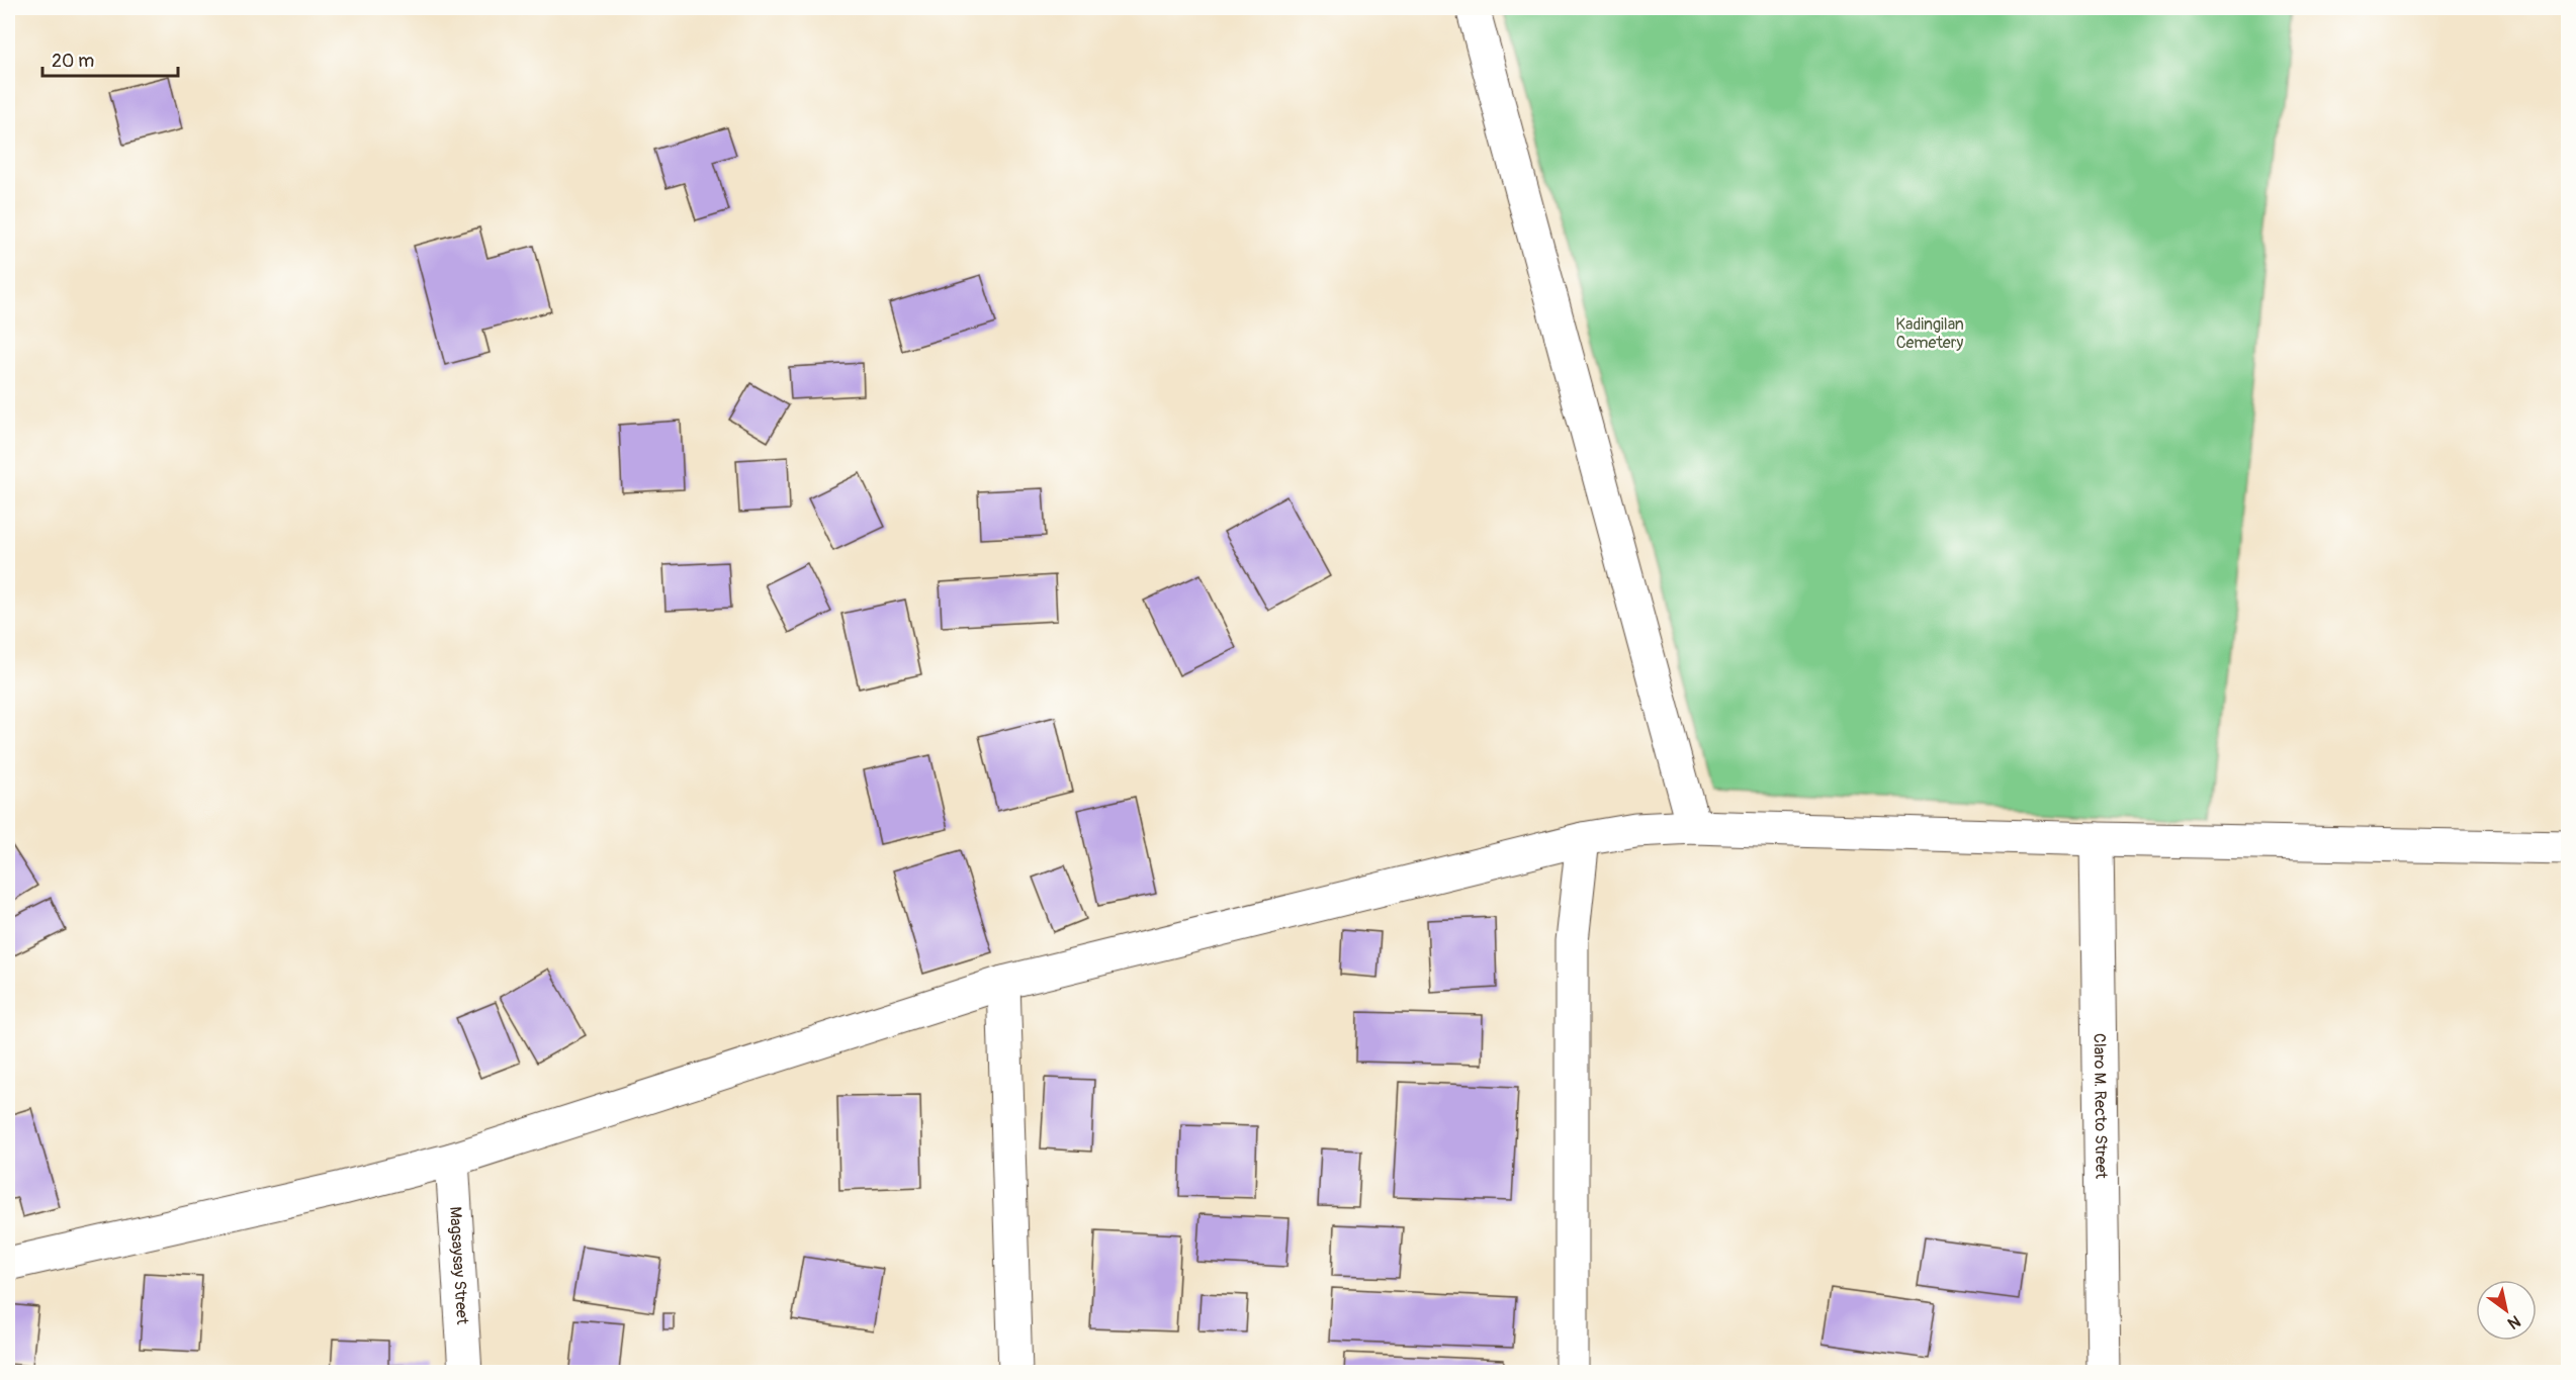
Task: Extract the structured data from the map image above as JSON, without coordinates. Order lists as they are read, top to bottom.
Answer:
{
  "streets": {
    "street": ["Claro M. Recto Street", "Magsaysay Street"]
  },
  "parks": ["Kadingilan Cemetery"],
  "scale_bar": "20 m",
  "north": "bottom right"
}
